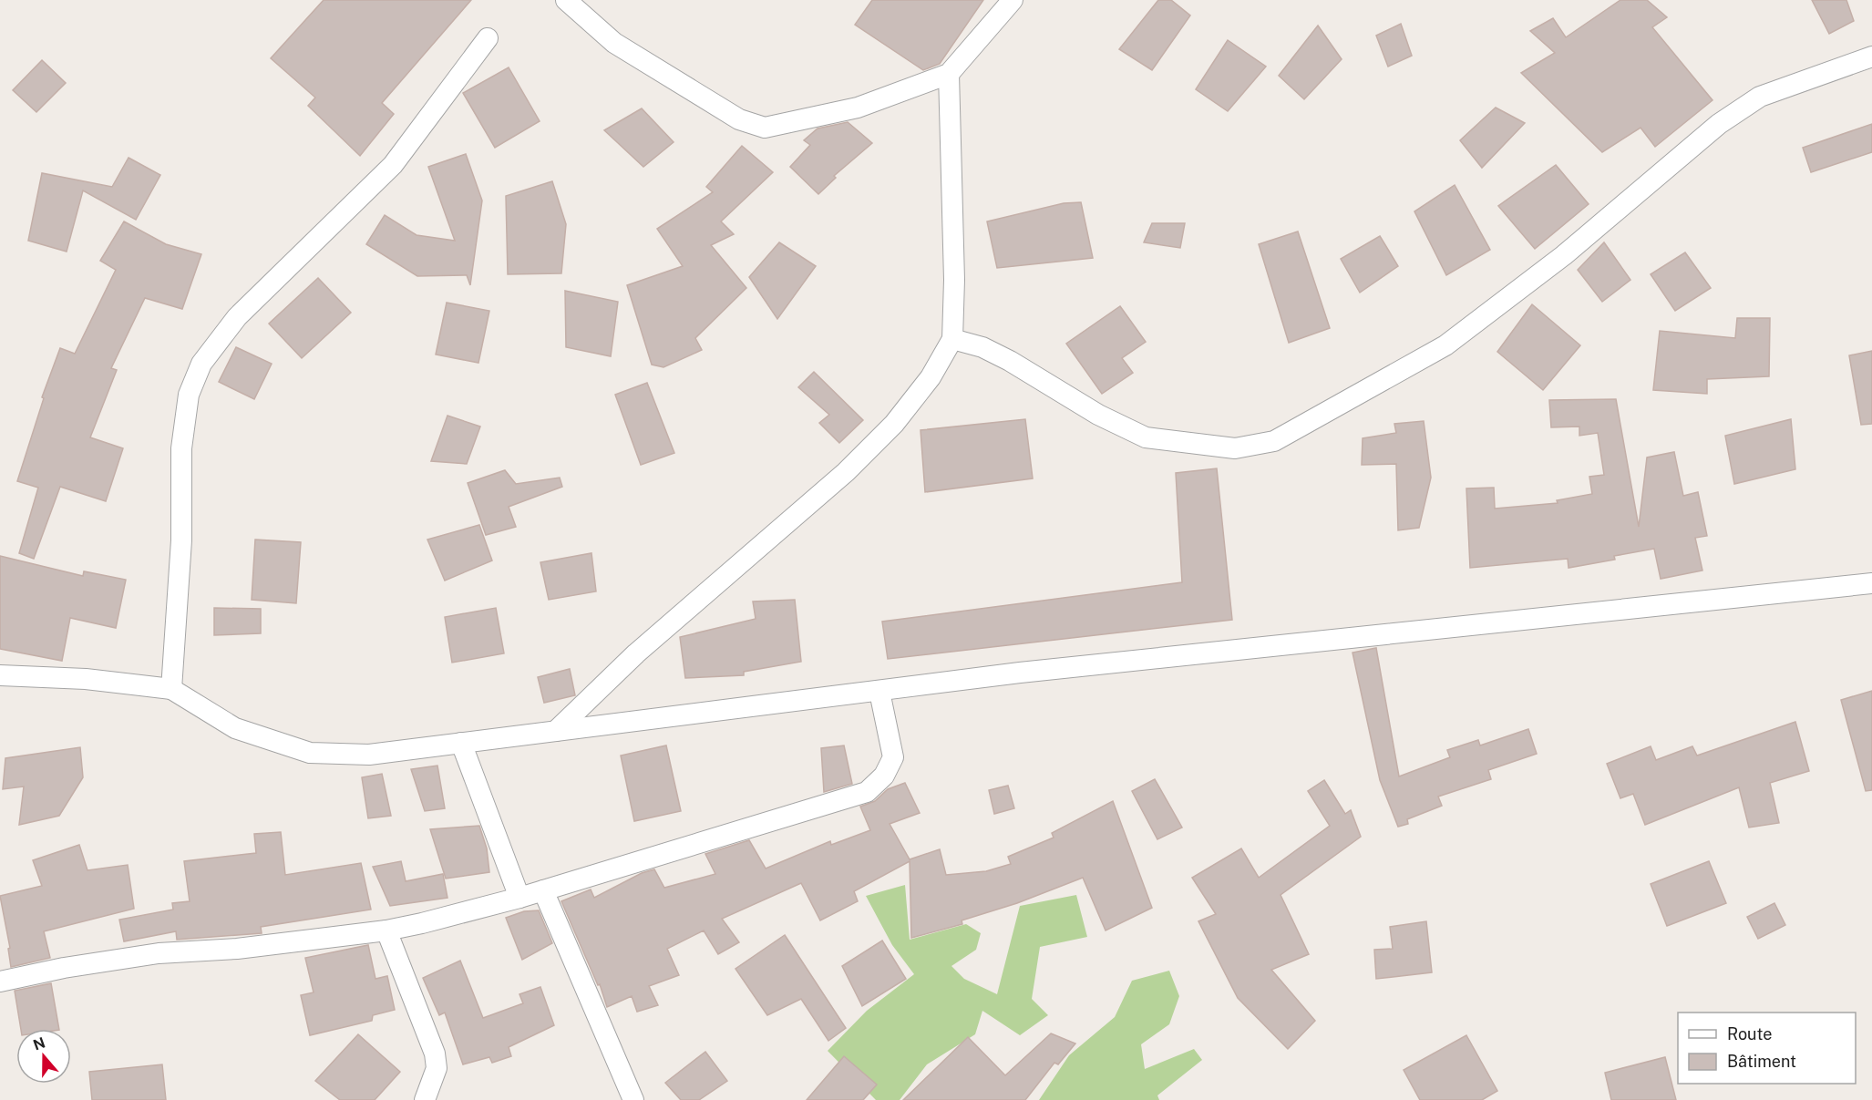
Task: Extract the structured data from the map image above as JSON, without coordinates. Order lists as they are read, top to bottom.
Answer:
{
  "legend": ["Route", "Bâtiment"],
  "north": "top"
}
